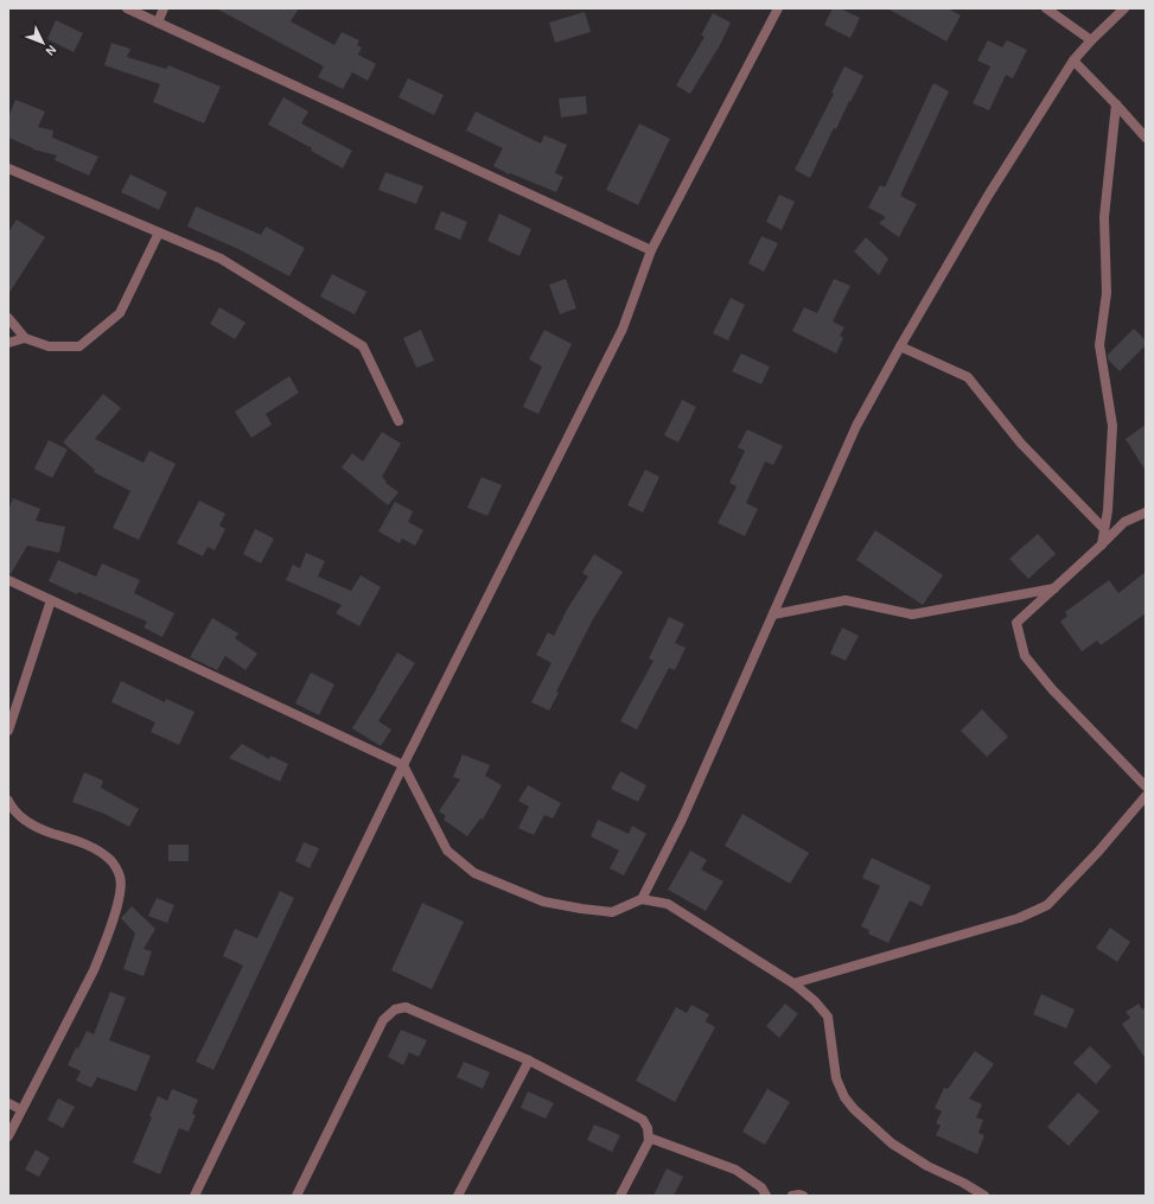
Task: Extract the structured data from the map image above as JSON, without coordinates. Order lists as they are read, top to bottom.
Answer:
{
  "north": "bottom right"
}
